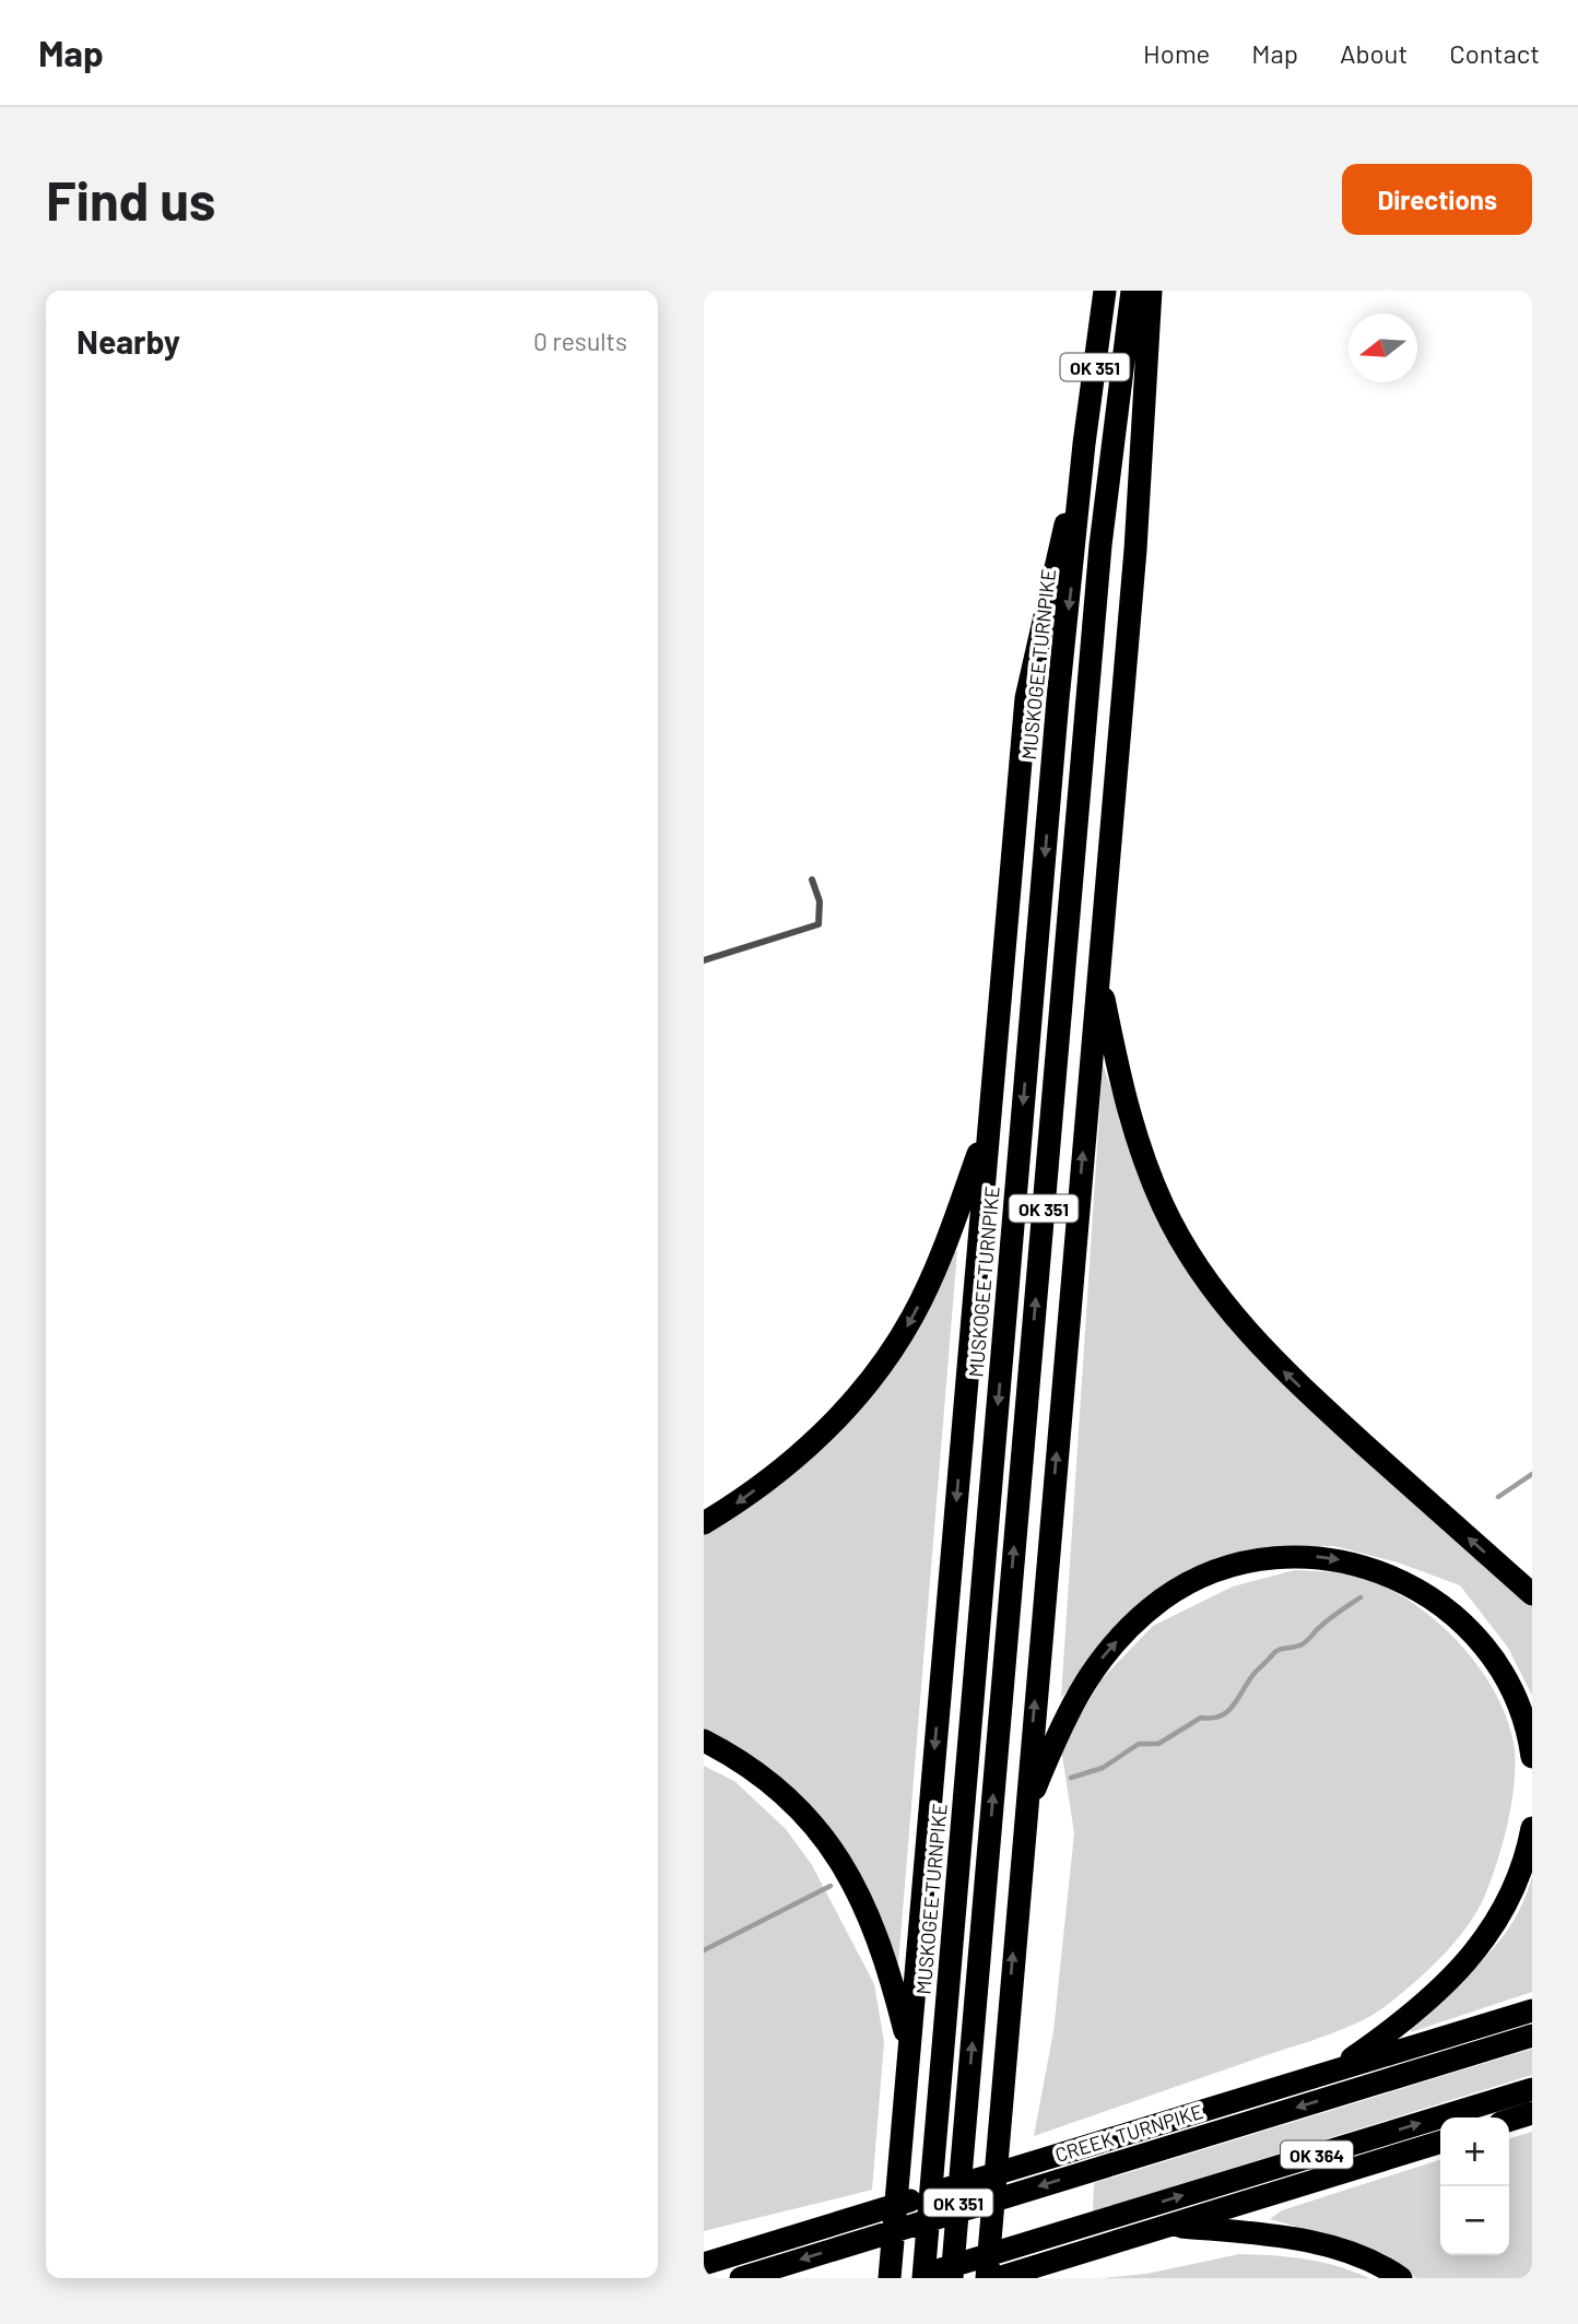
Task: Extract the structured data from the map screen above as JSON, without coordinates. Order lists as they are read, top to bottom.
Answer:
{
  "streets": {
    "highway": [
      "OK 351",
      "MUSKOGEE TURNPIKE",
      "CREEK TURNPIKE",
      "OK 364"
    ]
  },
  "north": "left",
  "page": {
    "header": "Map",
    "nav": [
      "Home",
      "Map",
      "About",
      "Contact"
    ],
    "buttons": "Directions",
    "title": "Find us",
    "heading": ["Nearby", "0 results"],
    "map_buttons": ["+", "−"]
  }
}
